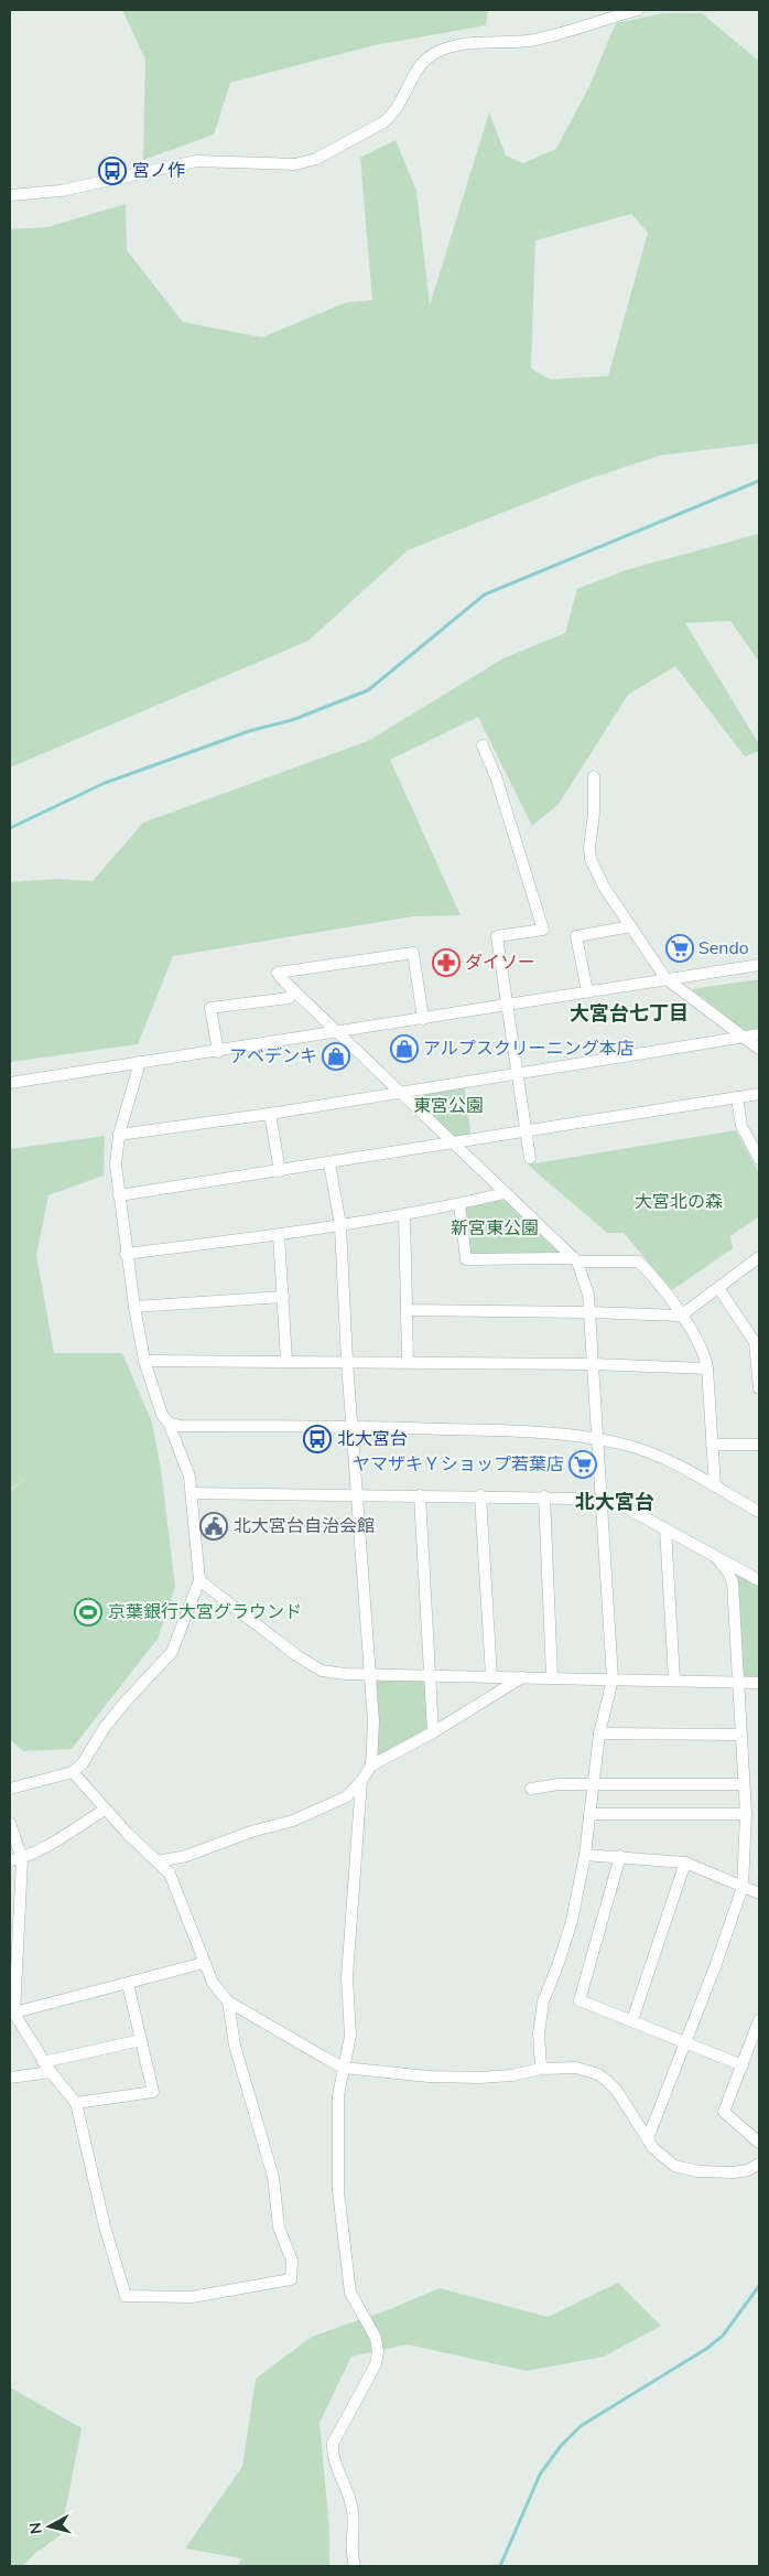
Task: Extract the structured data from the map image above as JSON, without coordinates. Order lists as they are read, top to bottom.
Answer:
{
  "districts": ["大宮台七丁目", "北大宮台"],
  "parks": ["東宮公園", "大宮北の森", "新宮東公園"],
  "places": {
    "bus stop": ["宮ノ作", "北大宮台"],
    "supermarket": ["Sendo", "ヤマザキＹショップ若葉店"],
    "pharmacy": ["ダイソー"],
    "shop": ["アルプスクリーニング本店", "アベデンキ"],
    "public building": ["北大宮台自治会館"],
    "sports": ["京葉銀行大宮グラウンド"]
  },
  "north": "left"
}
